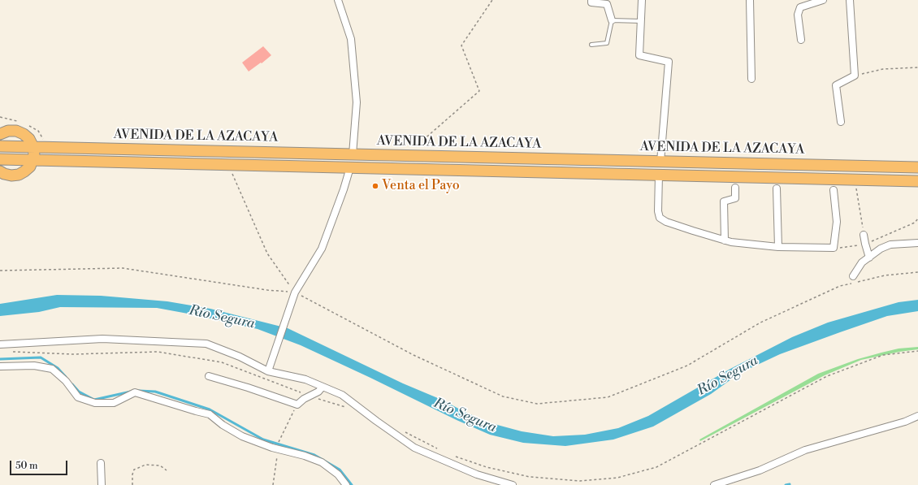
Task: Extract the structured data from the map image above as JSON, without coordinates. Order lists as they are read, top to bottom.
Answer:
{
  "streets": {
    "main road": ["AVENIDA DE LA AZACAYA"]
  },
  "water": ["Río Segura"],
  "places": ["Venta el Payo"],
  "scale_bar": "50 m"
}
